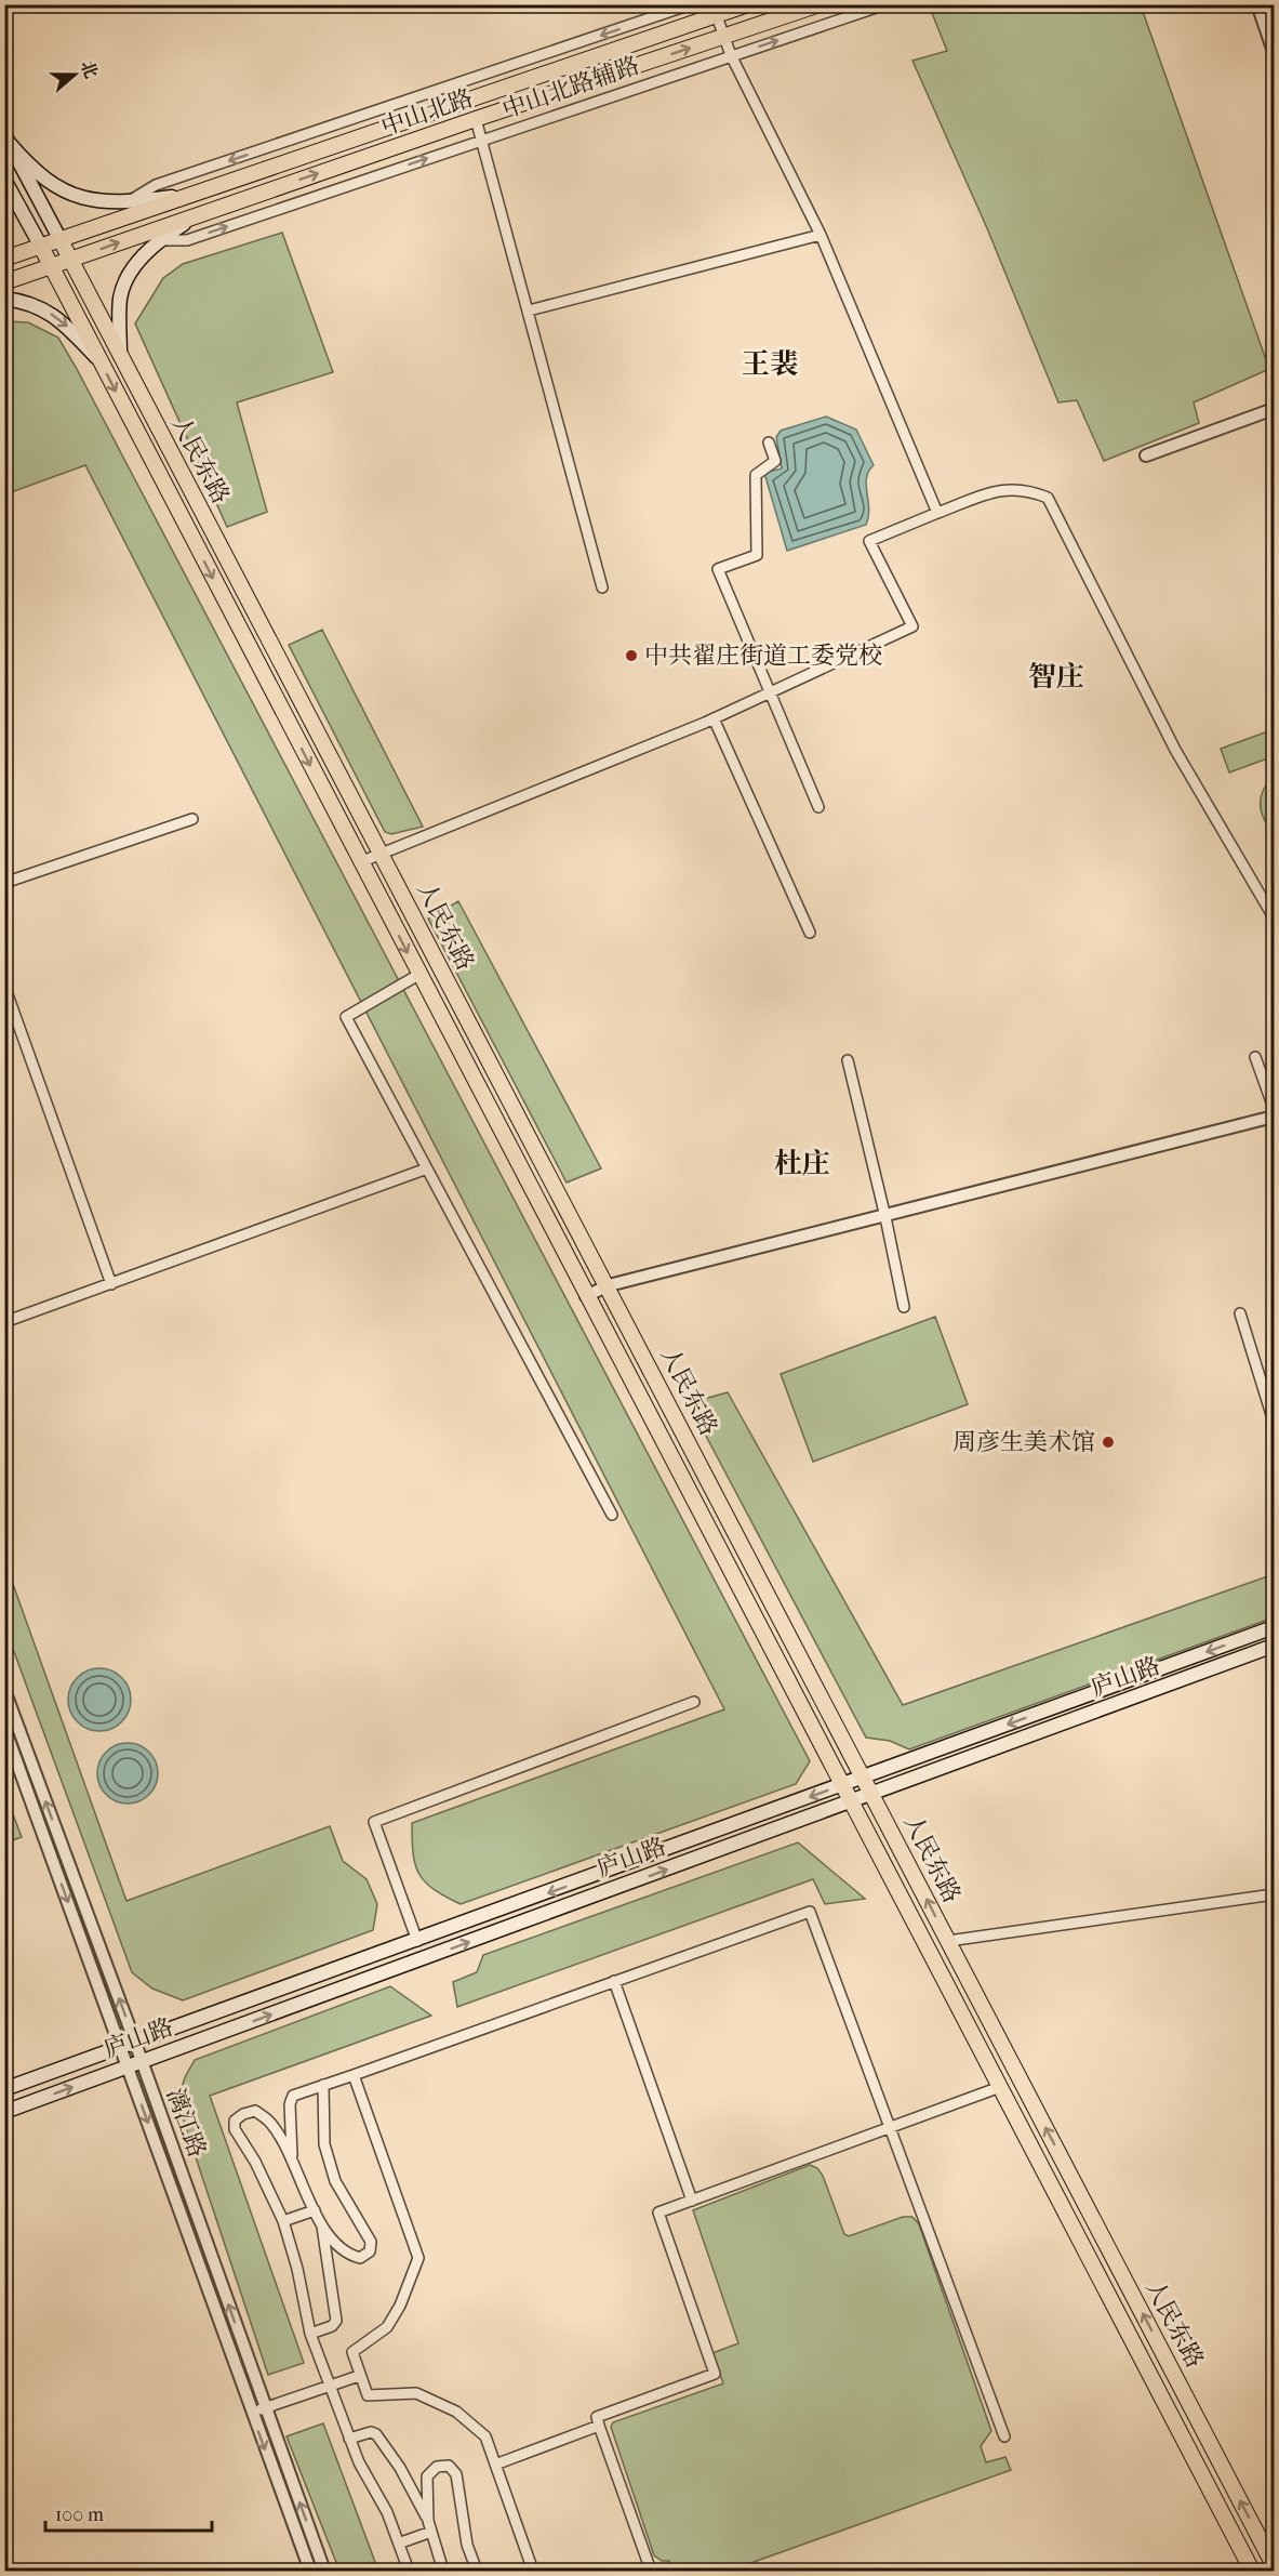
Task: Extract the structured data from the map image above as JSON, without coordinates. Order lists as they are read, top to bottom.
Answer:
{
  "streets": {
    "main road": ["中山北路", "人民东路", "庐山路"],
    "street": ["中山北路辅路", "漓江路"]
  },
  "crossings": [
    ["中山北路", "人民东路"],
    ["人民东路", "庐山路"],
    ["庐山路", "漓江路"]
  ],
  "districts": ["王裴", "智庄", "杜庄"],
  "places": ["中共翟庄街道工委党校", "周彦生美术馆"],
  "scale_bar": "100 m",
  "north": "right"
}
